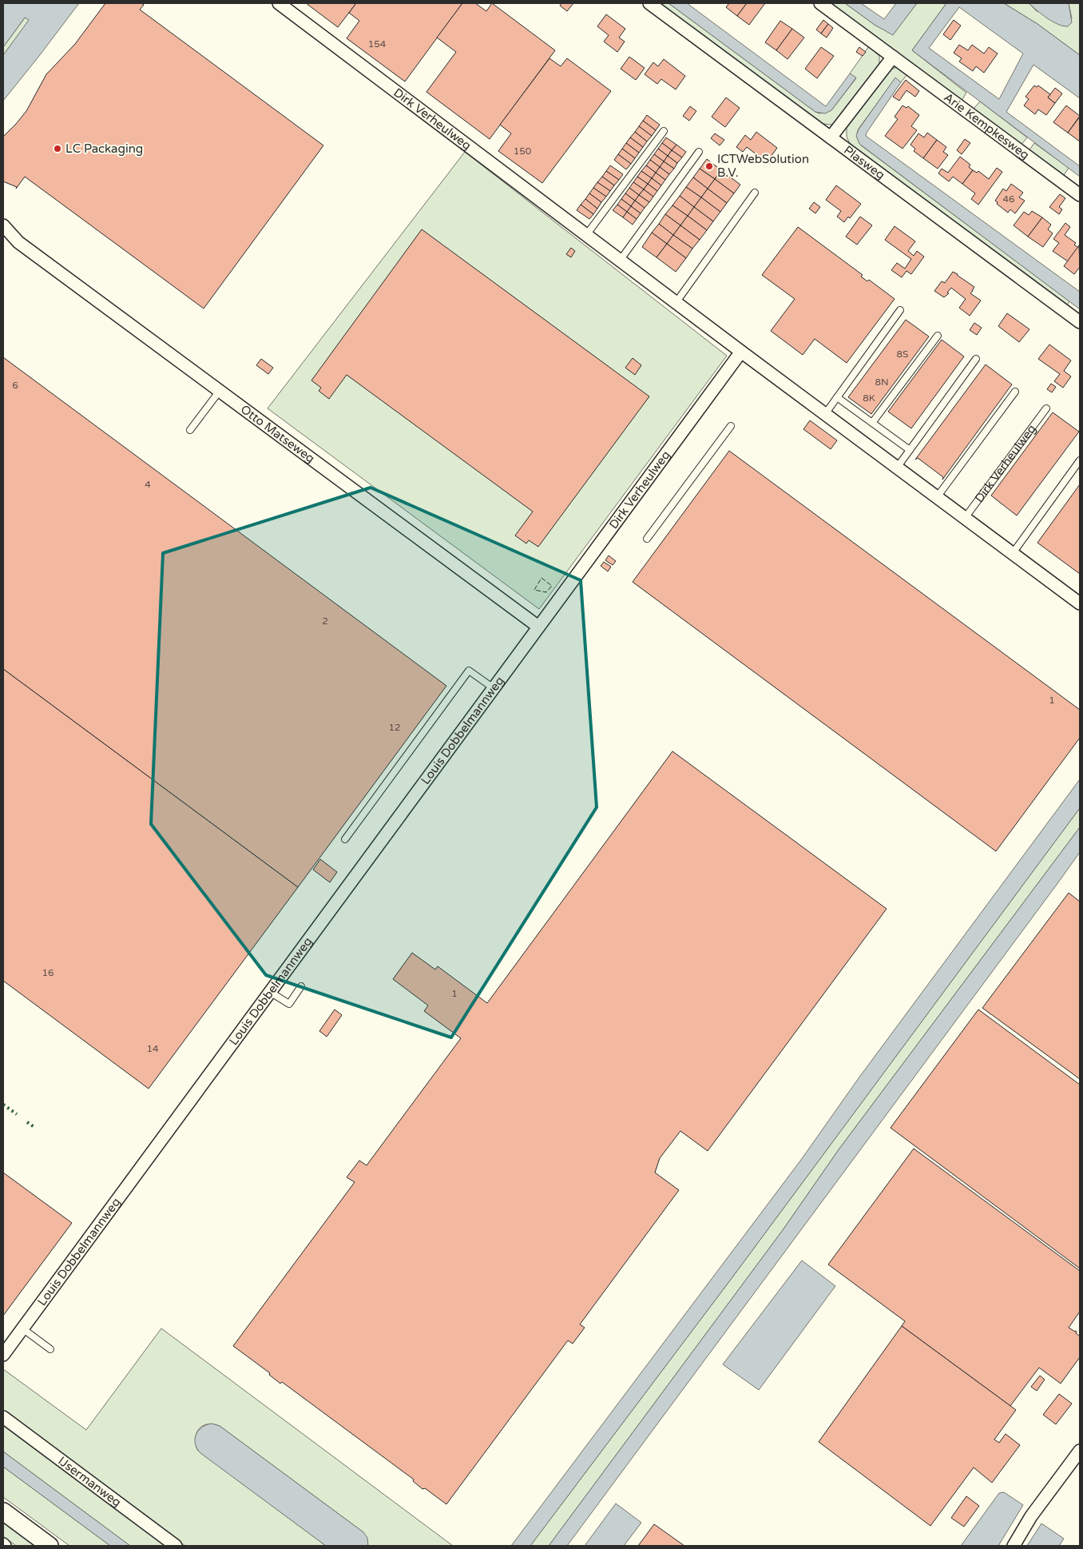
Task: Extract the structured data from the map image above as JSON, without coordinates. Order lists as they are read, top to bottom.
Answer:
{
  "streets": {
    "street": [
      "Dirk Verheulweg",
      "Arie Kempkesweg",
      "Plasweg",
      "Otto Matseweg",
      "Louis Dobbelmannweg",
      "IJsermanweg"
    ]
  },
  "crossings": [
    ["Dirk Verheulweg", "Otto Matseweg"],
    ["Dirk Verheulweg", "Louis Dobbelmannweg"],
    ["Otto Matseweg", "Louis Dobbelmannweg"]
  ],
  "places": ["LC Packaging", "ICTWebSolution B.V."],
  "house_numbers": [
    "154",
    "150",
    "46",
    "8S",
    "8N",
    "6",
    "8K",
    "4",
    "2",
    "1",
    "12",
    "16",
    "1",
    "14"
  ]
}
